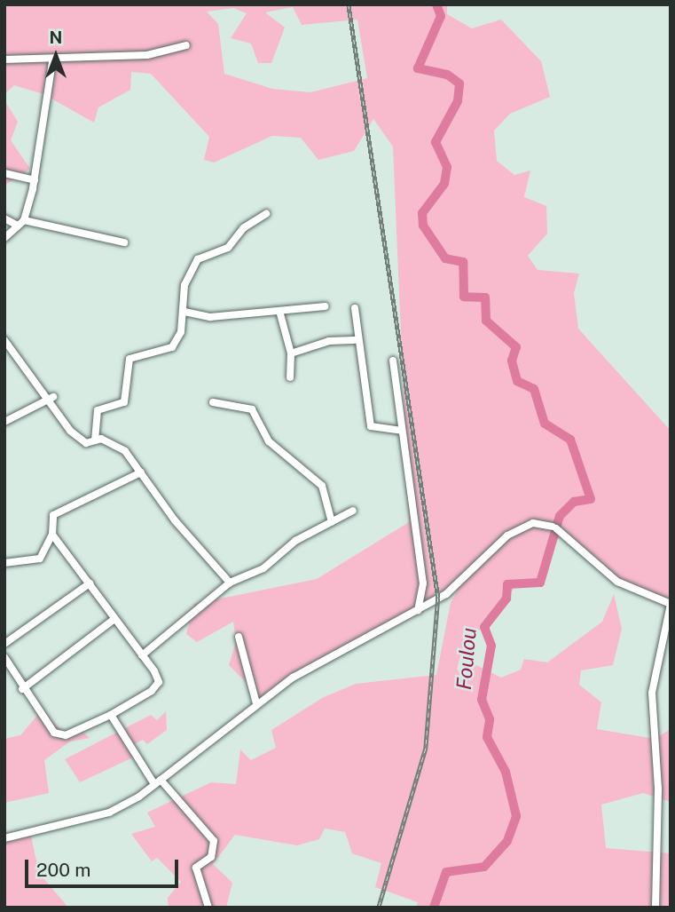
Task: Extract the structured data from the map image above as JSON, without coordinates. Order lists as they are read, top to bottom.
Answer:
{
  "water": ["Foulou"],
  "scale_bar": "200 m",
  "north": "top"
}
